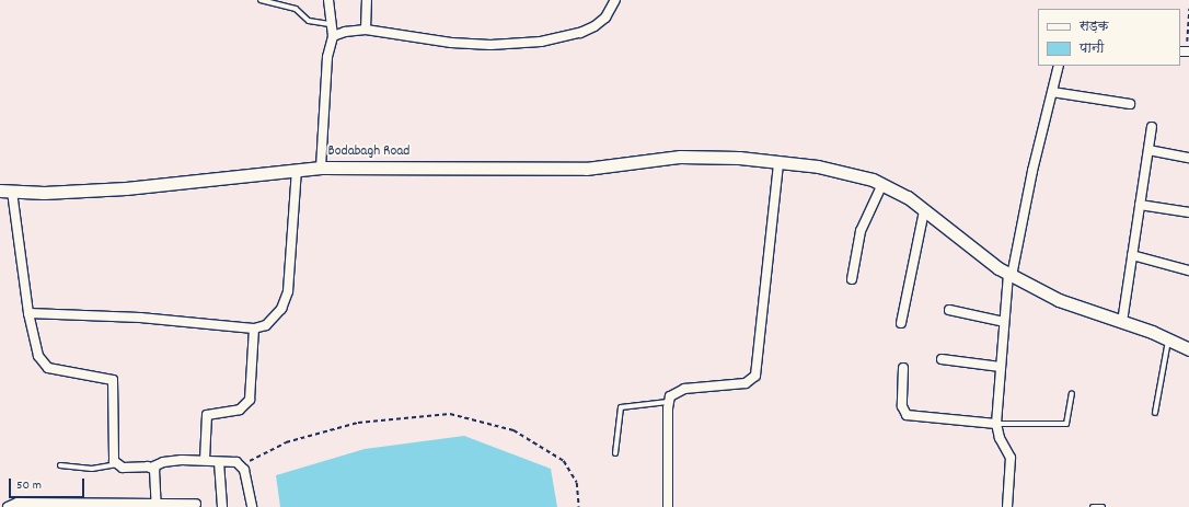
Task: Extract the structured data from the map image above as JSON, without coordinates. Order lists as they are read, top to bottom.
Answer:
{
  "streets": {
    "street": ["Bodabagh Road"]
  },
  "legend": ["सड़क", "पानी"],
  "scale_bar": "50 m"
}
